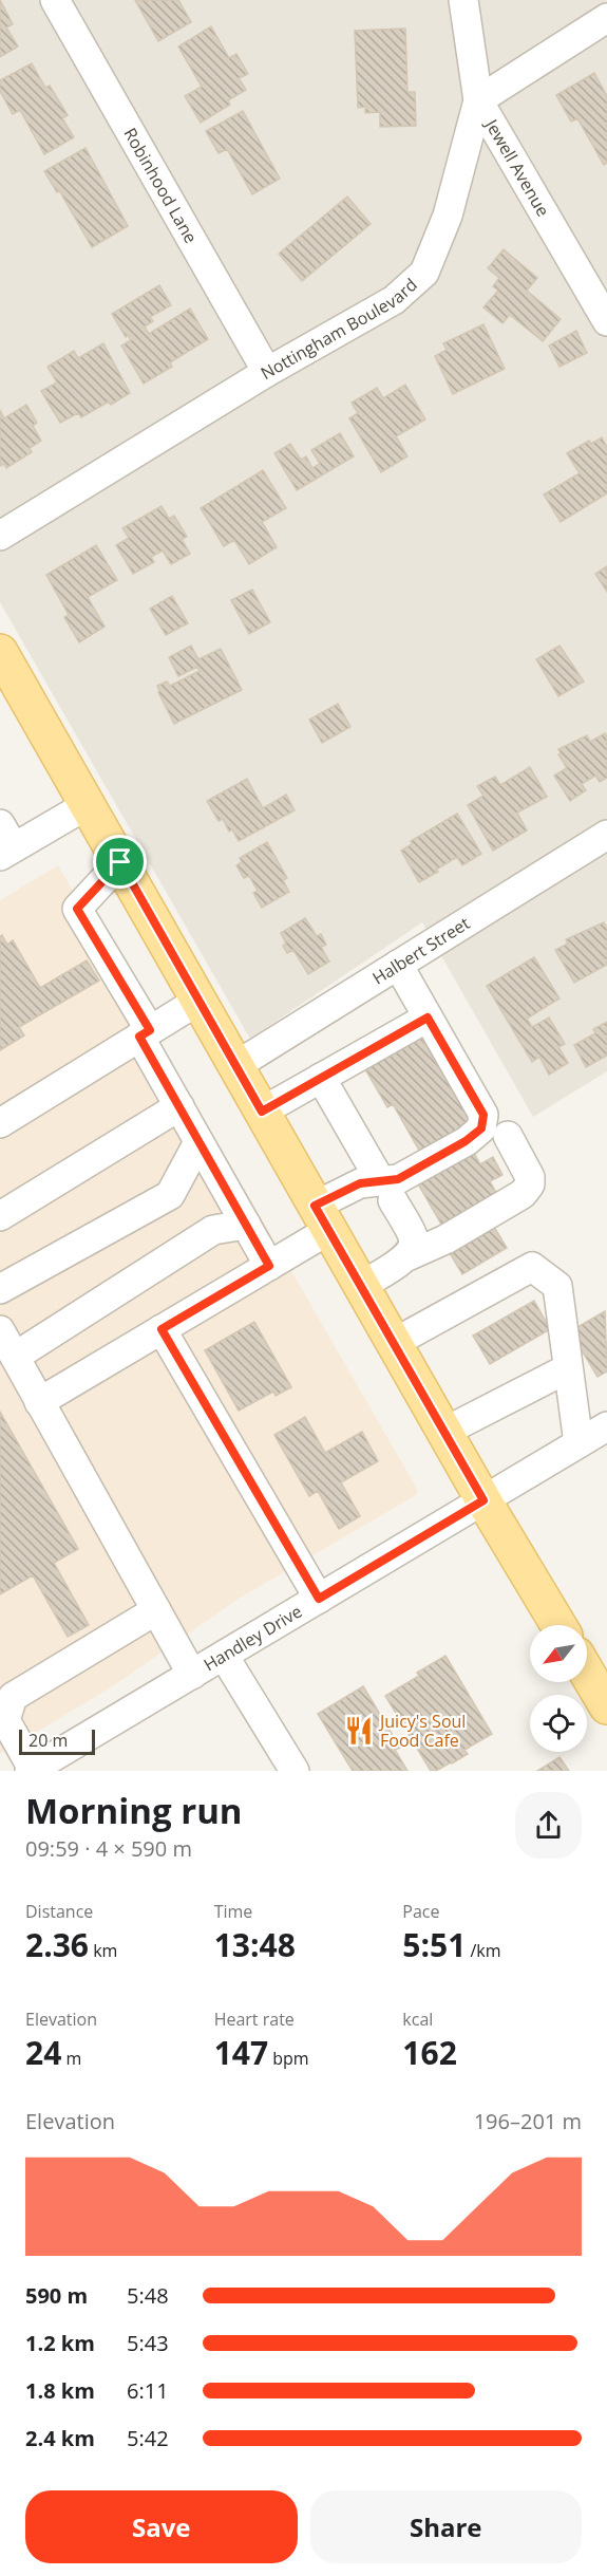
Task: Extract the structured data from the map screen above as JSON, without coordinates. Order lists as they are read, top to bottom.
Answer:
{
  "streets": {
    "street": [
      "Jewell Avenue",
      "Robinhood Lane",
      "Nottingham Boulevard",
      "Halbert Street",
      "Handley Drive"
    ]
  },
  "crossings": [
    ["Jewell Avenue", "Nottingham Boulevard"],
    ["Robinhood Lane", "Nottingham Boulevard"]
  ],
  "places": {
    "restaurant": ["Juicy's Soul Food Cafe"]
  },
  "scale_bar": "20 m",
  "north": "bottom left",
  "page": {
    "scale": "20 m",
    "heading": ["Morning run", "09:59 · 4 × 590 m"],
    "stats": [
      ["Distance", "2.36 km"],
      ["Time", "13:48"],
      ["Pace", "5:51 /km"],
      ["Elevation", "24 m"],
      ["Heart rate", "147 bpm"],
      ["kcal", "162"]
    ],
    "chart": ["Elevation", "196–201 m"],
    "list": [
      {
        "name": "590 m",
        "note": "5:48"
      },
      {
        "name": "1.2 km",
        "note": "5:43"
      },
      {
        "name": "1.8 km",
        "note": "6:11"
      },
      {
        "name": "2.4 km",
        "note": "5:42"
      }
    ],
    "buttons": ["Save", "Share"]
  }
}
